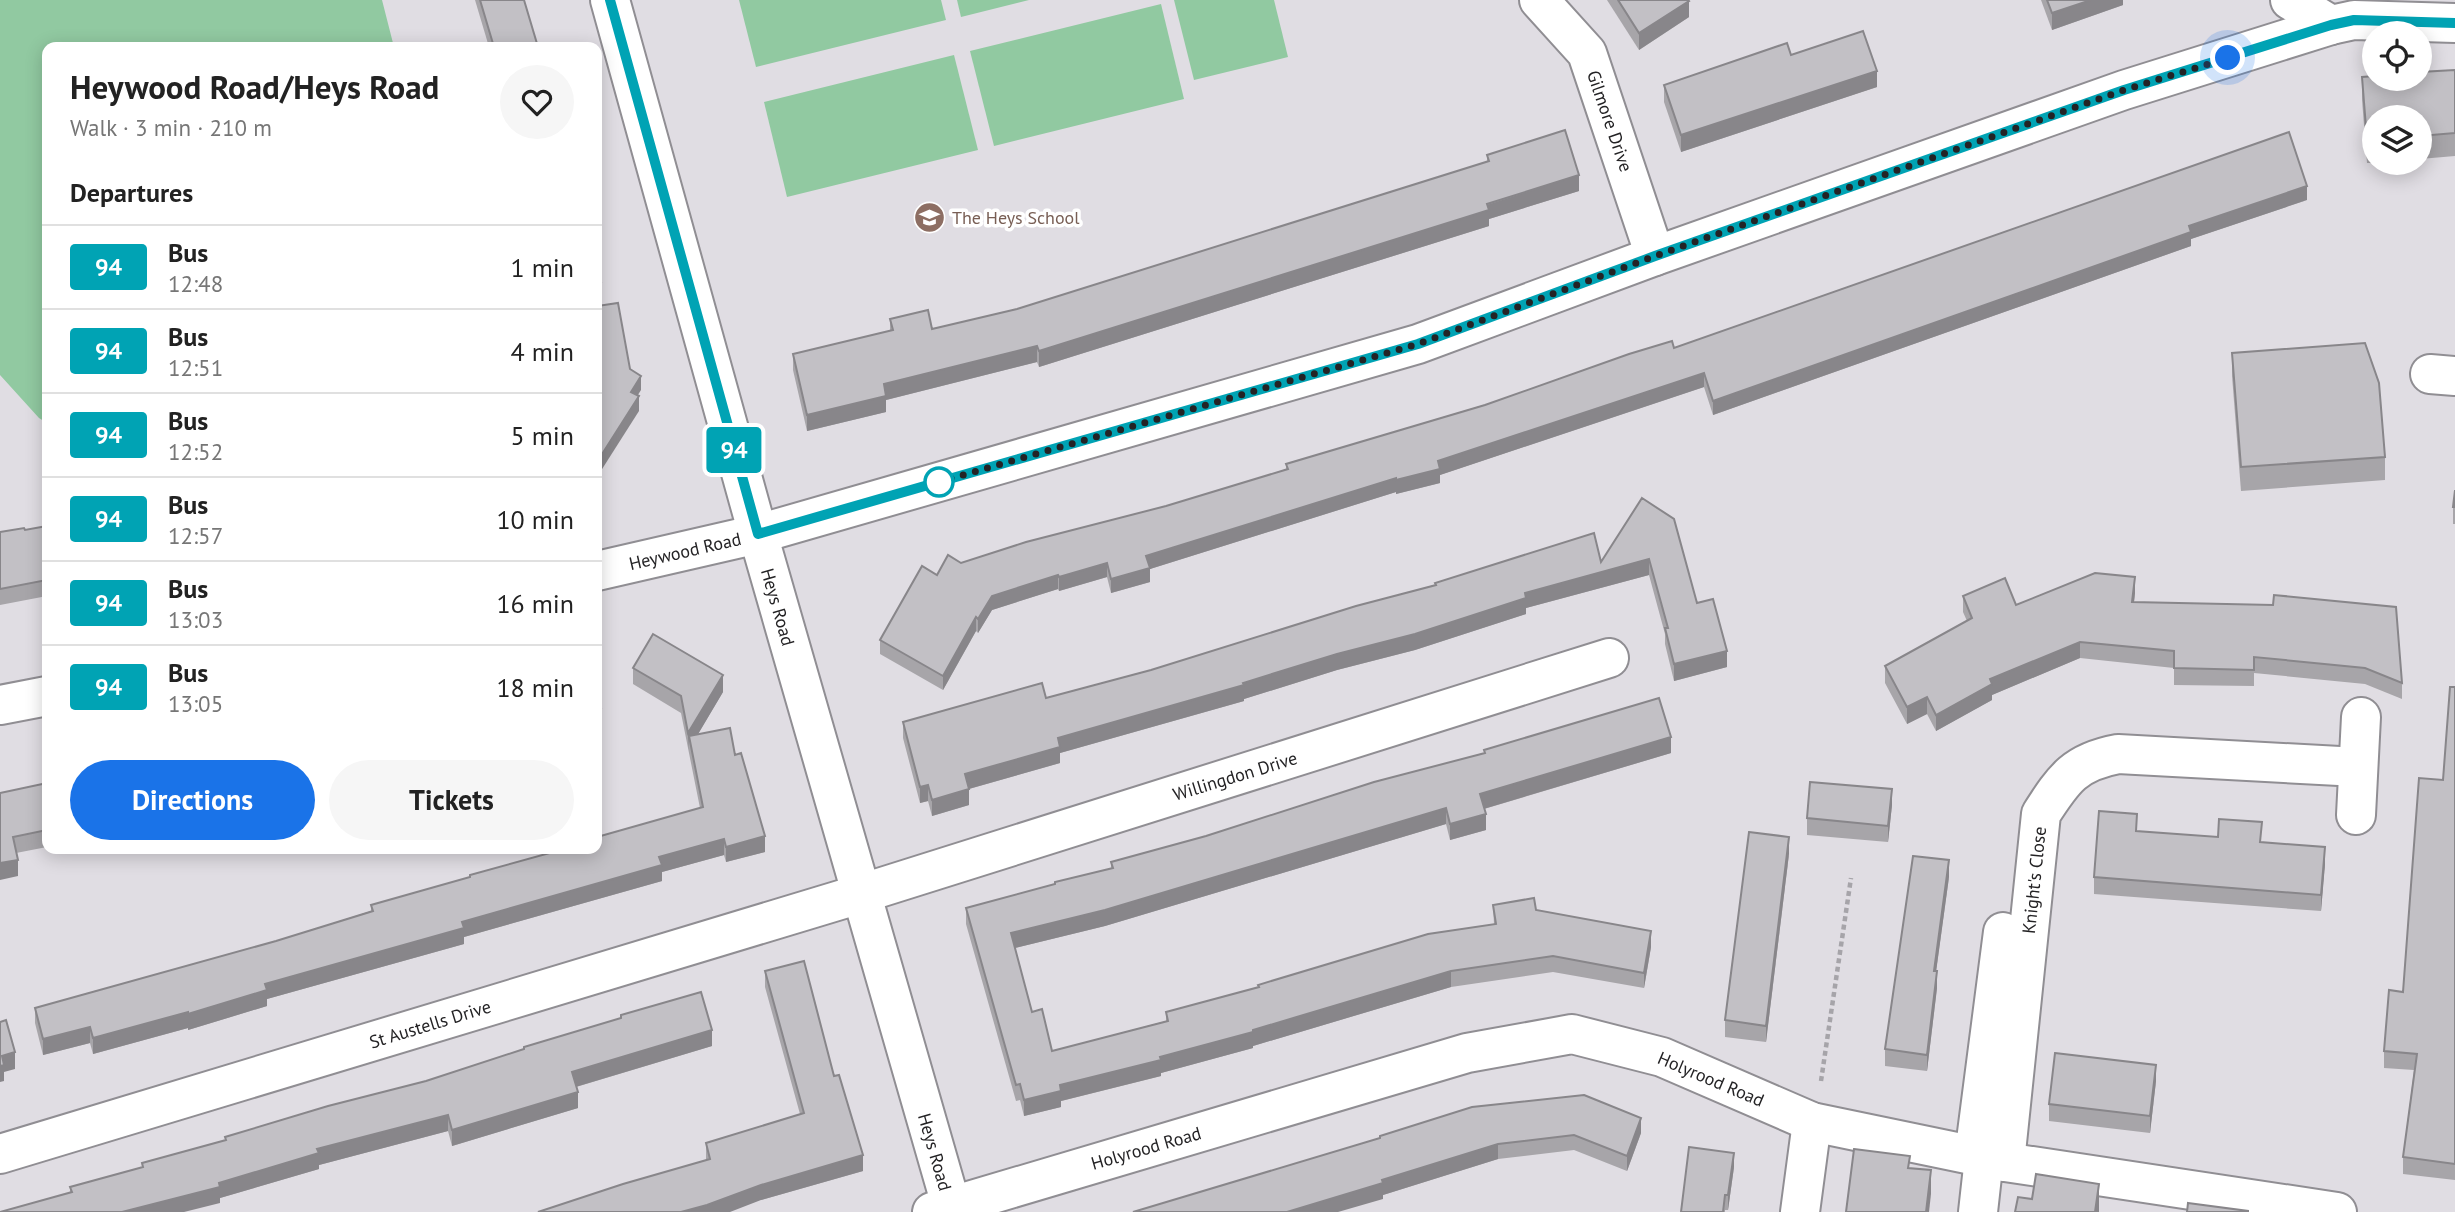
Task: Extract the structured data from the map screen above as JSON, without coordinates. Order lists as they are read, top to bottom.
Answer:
{
  "streets": {
    "street": [
      "Gilmore Drive",
      "Heywood Road",
      "Heys Road",
      "Willingdon Drive",
      "Knight's Close",
      "St Austells Drive",
      "Holyrood Road"
    ]
  },
  "crossings": [
    ["Gilmore Drive", "Heywood Road"],
    ["Heywood Road", "Heys Road"],
    ["Heys Road", "Willingdon Drive"],
    ["Heys Road", "St Austells Drive"],
    ["Heys Road", "Holyrood Road"],
    ["Willingdon Drive", "St Austells Drive"],
    ["Knight's Close", "Holyrood Road"]
  ],
  "places": {
    "school or university": ["The Heys School"]
  },
  "lines": ["bus line 94"],
  "page": {
    "on_map": "94",
    "heading": [
      ["Heywood Road/Heys Road", "Walk · 3 min · 210 m"],
      "Departures"
    ],
    "list": [
      {
        "mark": "94",
        "name": "Bus",
        "note": "12:48",
        "value": "1 min"
      },
      {
        "mark": "94",
        "name": "Bus",
        "note": "12:51",
        "value": "4 min"
      },
      {
        "mark": "94",
        "name": "Bus",
        "note": "12:52",
        "value": "5 min"
      },
      {
        "mark": "94",
        "name": "Bus",
        "note": "12:57",
        "value": "10 min"
      },
      {
        "mark": "94",
        "name": "Bus",
        "note": "13:03",
        "value": "16 min"
      },
      {
        "mark": "94",
        "name": "Bus",
        "note": "13:05",
        "value": "18 min"
      }
    ],
    "buttons": ["Directions", "Tickets"]
  }
}
